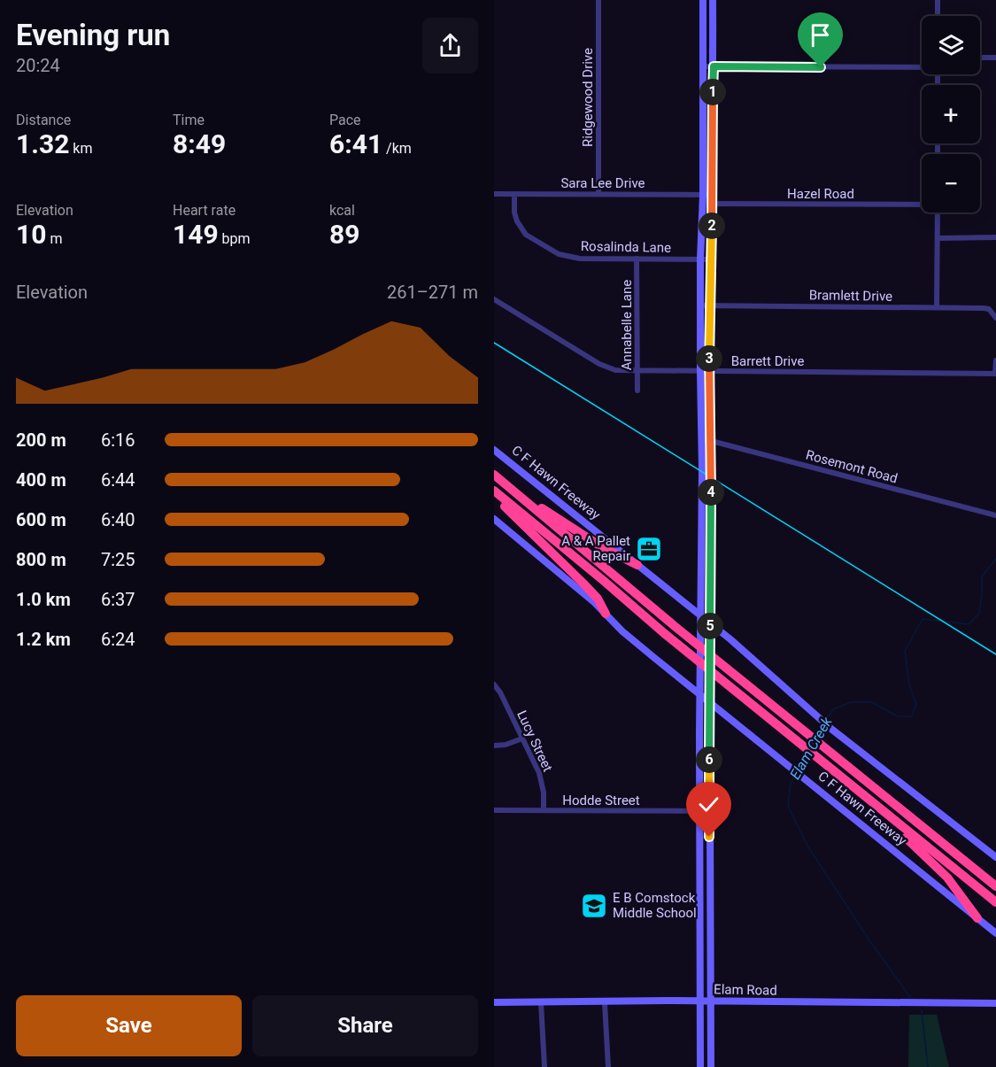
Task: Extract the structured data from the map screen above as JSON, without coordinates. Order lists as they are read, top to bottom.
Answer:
{
  "streets": {
    "highway": ["C F Hawn Freeway"],
    "main road": ["Elam Road"],
    "street": [
      "Ridgewood Drive",
      "Sara Lee Drive",
      "Hazel Road",
      "Rosalinda Lane",
      "Bramlett Drive",
      "Annabelle Lane",
      "Barrett Drive",
      "Rosemont Road",
      "Lucy Street",
      "Hodde Street"
    ]
  },
  "crossings": [
    ["Ridgewood Drive", "Sara Lee Drive"],
    ["Sara Lee Drive", "Rosalinda Lane"],
    ["Rosalinda Lane", "Annabelle Lane"],
    ["Annabelle Lane", "Barrett Drive"],
    ["Lucy Street", "Hodde Street"]
  ],
  "water": ["Elam Creek"],
  "places": {
    "office": ["A & A Pallet Repair"],
    "school or university": ["E B Comstock Middle School"]
  },
  "page": {
    "heading": ["Evening run", "20:24"],
    "map_buttons": ["+", "−"],
    "pins": [
      "1",
      "2",
      "3",
      "4",
      "5",
      "6"
    ],
    "stats": [
      ["Distance", "1.32 km"],
      ["Time", "8:49"],
      ["Pace", "6:41 /km"],
      ["Elevation", "10 m"],
      ["Heart rate", "149 bpm"],
      ["kcal", "89"]
    ],
    "chart": ["Elevation", "261–271 m"],
    "list": [
      {
        "name": "200 m",
        "note": "6:16"
      },
      {
        "name": "400 m",
        "note": "6:44"
      },
      {
        "name": "600 m",
        "note": "6:40"
      },
      {
        "name": "800 m",
        "note": "7:25"
      },
      {
        "name": "1.0 km",
        "note": "6:37"
      },
      {
        "name": "1.2 km",
        "note": "6:24"
      }
    ],
    "buttons": ["Save", "Share"]
  }
}
